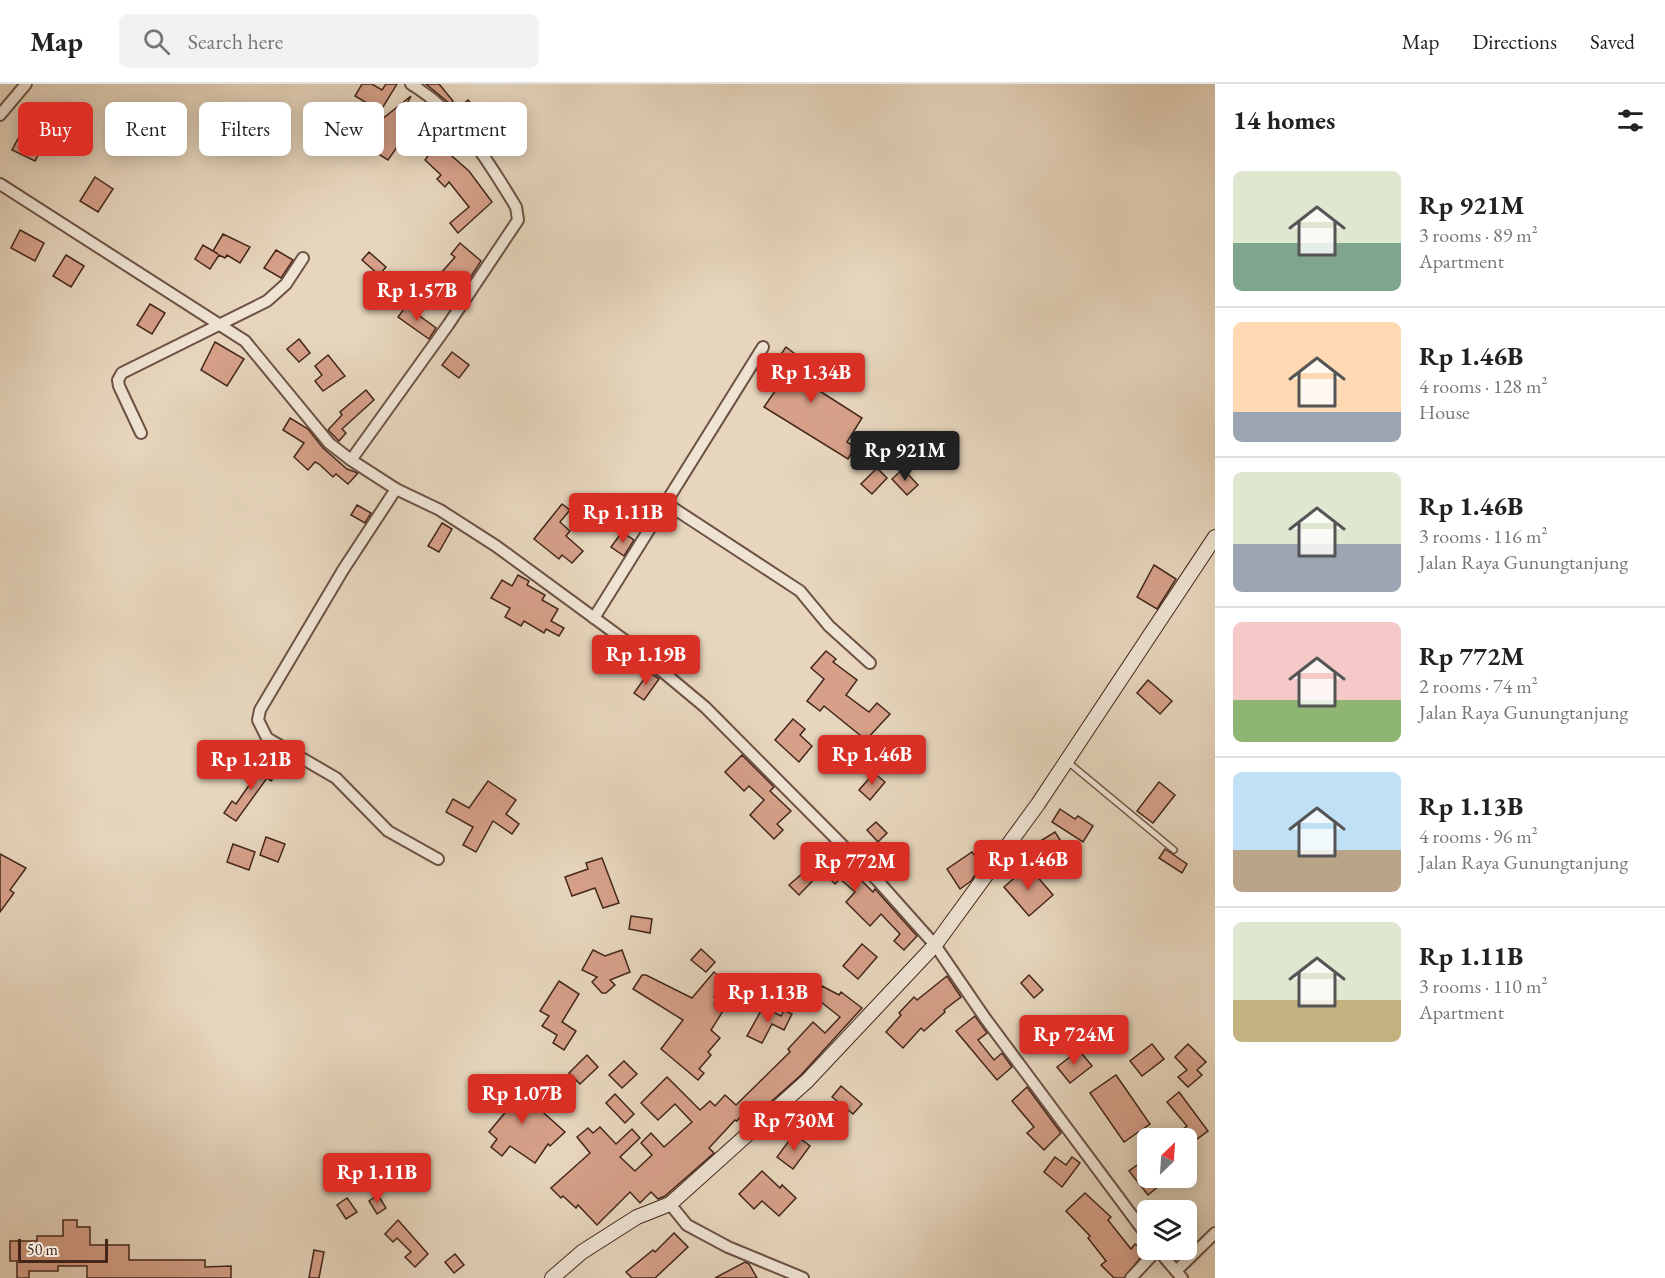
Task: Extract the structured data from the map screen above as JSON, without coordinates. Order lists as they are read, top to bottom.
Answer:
{
  "scale_bar": "50 m",
  "north": "top right",
  "page": {
    "header": "Map",
    "search": "Search here",
    "nav": ["Map", "Directions", "Saved"],
    "heading": "14 homes",
    "chip": [
      "Buy",
      "Rent",
      "Filters",
      "New",
      "Apartment"
    ],
    "list": [
      {
        "name": "Rp 921M",
        "note": "3 rooms · 89 m² · Apartment"
      },
      {
        "name": "Rp 1.46B",
        "note": "4 rooms · 128 m² · House"
      },
      {
        "name": "Rp 1.46B",
        "note": "3 rooms · 116 m² · Jalan Raya Gunungtanjung"
      },
      {
        "name": "Rp 772M",
        "note": "2 rooms · 74 m² · Jalan Raya Gunungtanjung"
      },
      {
        "name": "Rp 1.13B",
        "note": "4 rooms · 96 m² · Jalan Raya Gunungtanjung"
      },
      {
        "name": "Rp 1.11B",
        "note": "3 rooms · 110 m² · Apartment"
      }
    ],
    "price": [
      "Rp 1.57B",
      "Rp 1.34B",
      "Rp 921M",
      "Rp 1.11B",
      "Rp 1.19B",
      "Rp 1.46B",
      "Rp 1.21B",
      "Rp 1.46B",
      "Rp 772M",
      "Rp 1.13B",
      "Rp 724M",
      "Rp 1.07B",
      "Rp 730M",
      "Rp 1.11B"
    ],
    "scale": "50 m"
  }
}
